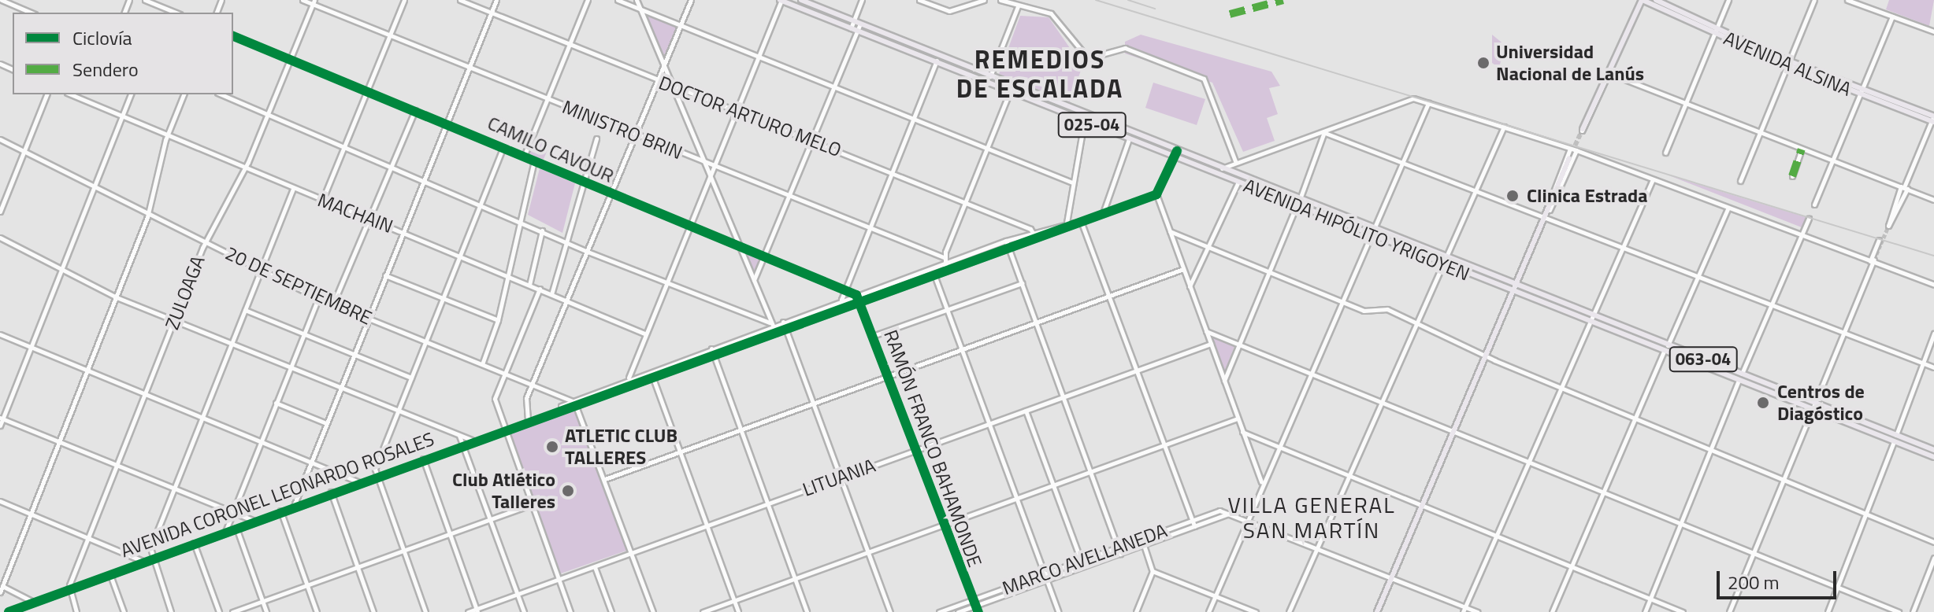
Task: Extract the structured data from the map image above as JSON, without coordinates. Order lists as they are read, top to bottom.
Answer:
{
  "streets": {
    "main road": [
      "AVENIDA ALSINA",
      "025-04",
      "AVENIDA HIPÓLITO YRIGOYEN",
      "063-04"
    ],
    "street": [
      "DOCTOR ARTURO MELO",
      "MINISTRO BRIN",
      "CAMILO CAVOUR",
      "MACHAIN",
      "20 DE SEPTIEMBRE",
      "ZULOAGA",
      "RAMÓN FRANCO BAHAMONDE",
      "LITUANIA",
      "AVENIDA CORONEL LEONARDO ROSALES",
      "MARCO AVELLANEDA"
    ]
  },
  "crossings": [
    ["DOCTOR ARTURO MELO", "AVENIDA CORONEL LEONARDO ROSALES"],
    ["MINISTRO BRIN", "ZULOAGA"],
    ["CAMILO CAVOUR", "ZULOAGA"],
    ["CAMILO CAVOUR", "RAMÓN FRANCO BAHAMONDE"],
    ["CAMILO CAVOUR", "AVENIDA CORONEL LEONARDO ROSALES"],
    ["MACHAIN", "ZULOAGA"],
    ["20 DE SEPTIEMBRE", "ZULOAGA"],
    ["20 DE SEPTIEMBRE", "AVENIDA CORONEL LEONARDO ROSALES"],
    ["ZULOAGA", "AVENIDA CORONEL LEONARDO ROSALES"],
    ["RAMÓN FRANCO BAHAMONDE", "LITUANIA"],
    ["RAMÓN FRANCO BAHAMONDE", "AVENIDA CORONEL LEONARDO ROSALES"],
    ["RAMÓN FRANCO BAHAMONDE", "MARCO AVELLANEDA"]
  ],
  "districts": ["REMEDIOS DE ESCALADA", "VILLA GENERAL SAN MARTÍN"],
  "places": [
    "Universidad Nacional de Lanús",
    "Clinica Estrada",
    "Centros de Diagóstico",
    "ATLETIC CLUB TALLERES",
    "Club Atlético Talleres"
  ],
  "legend": ["Ciclovía", "Sendero"],
  "scale_bar": "200 m"
}
